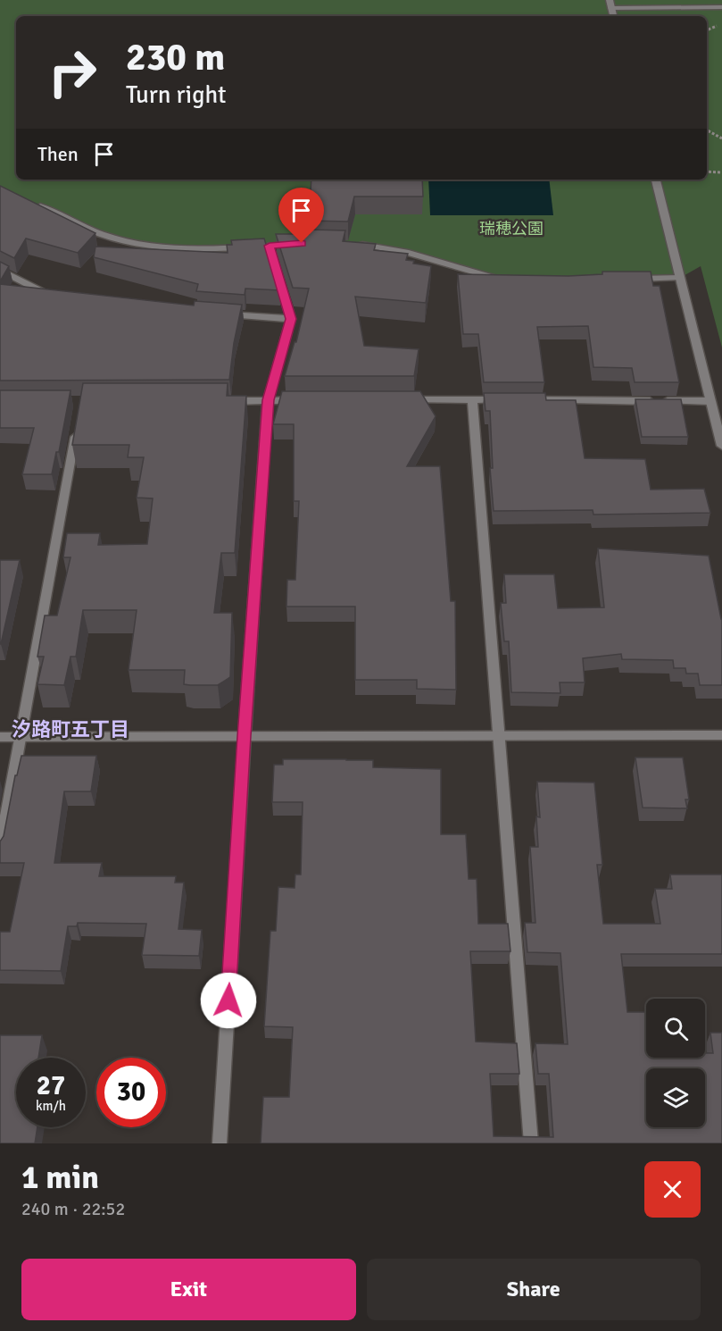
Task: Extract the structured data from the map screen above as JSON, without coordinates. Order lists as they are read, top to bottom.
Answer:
{
  "districts": ["汐路町五丁目"],
  "parks": ["瑞穂公園"],
  "page": {
    "turn": ["230 m", "Turn right"],
    "then": "Then",
    "speed": "27 km/h",
    "limit": "30",
    "heading": ["1 min", "240 m · 22:52"],
    "buttons": ["Exit", "Share"]
  }
}
